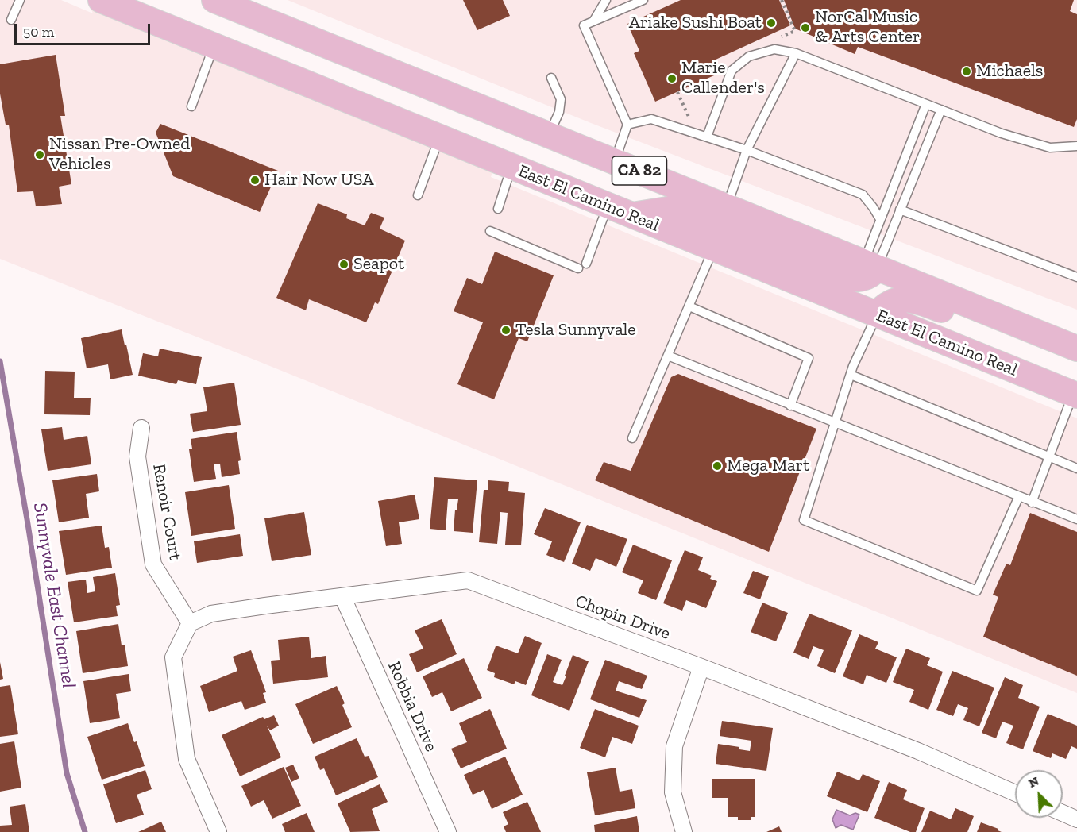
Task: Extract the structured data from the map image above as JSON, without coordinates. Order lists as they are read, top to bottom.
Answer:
{
  "streets": {
    "main road": ["CA 82", "East El Camino Real"],
    "street": ["Renoir Court", "Chopin Drive", "Robbia Drive"]
  },
  "crossings": [
    ["Renoir Court", "Chopin Drive"],
    ["Chopin Drive", "Robbia Drive"]
  ],
  "water": ["Sunnyvale East Channel"],
  "places": [
    "Ariake Sushi Boat",
    "NorCal Music & Arts Center",
    "Michaels",
    "Marie Callender's",
    "Nissan Pre-Owned Vehicles",
    "Hair Now USA",
    "Seapot",
    "Tesla Sunnyvale",
    "Mega Mart"
  ],
  "scale_bar": "50 m",
  "north": "top left"
}
